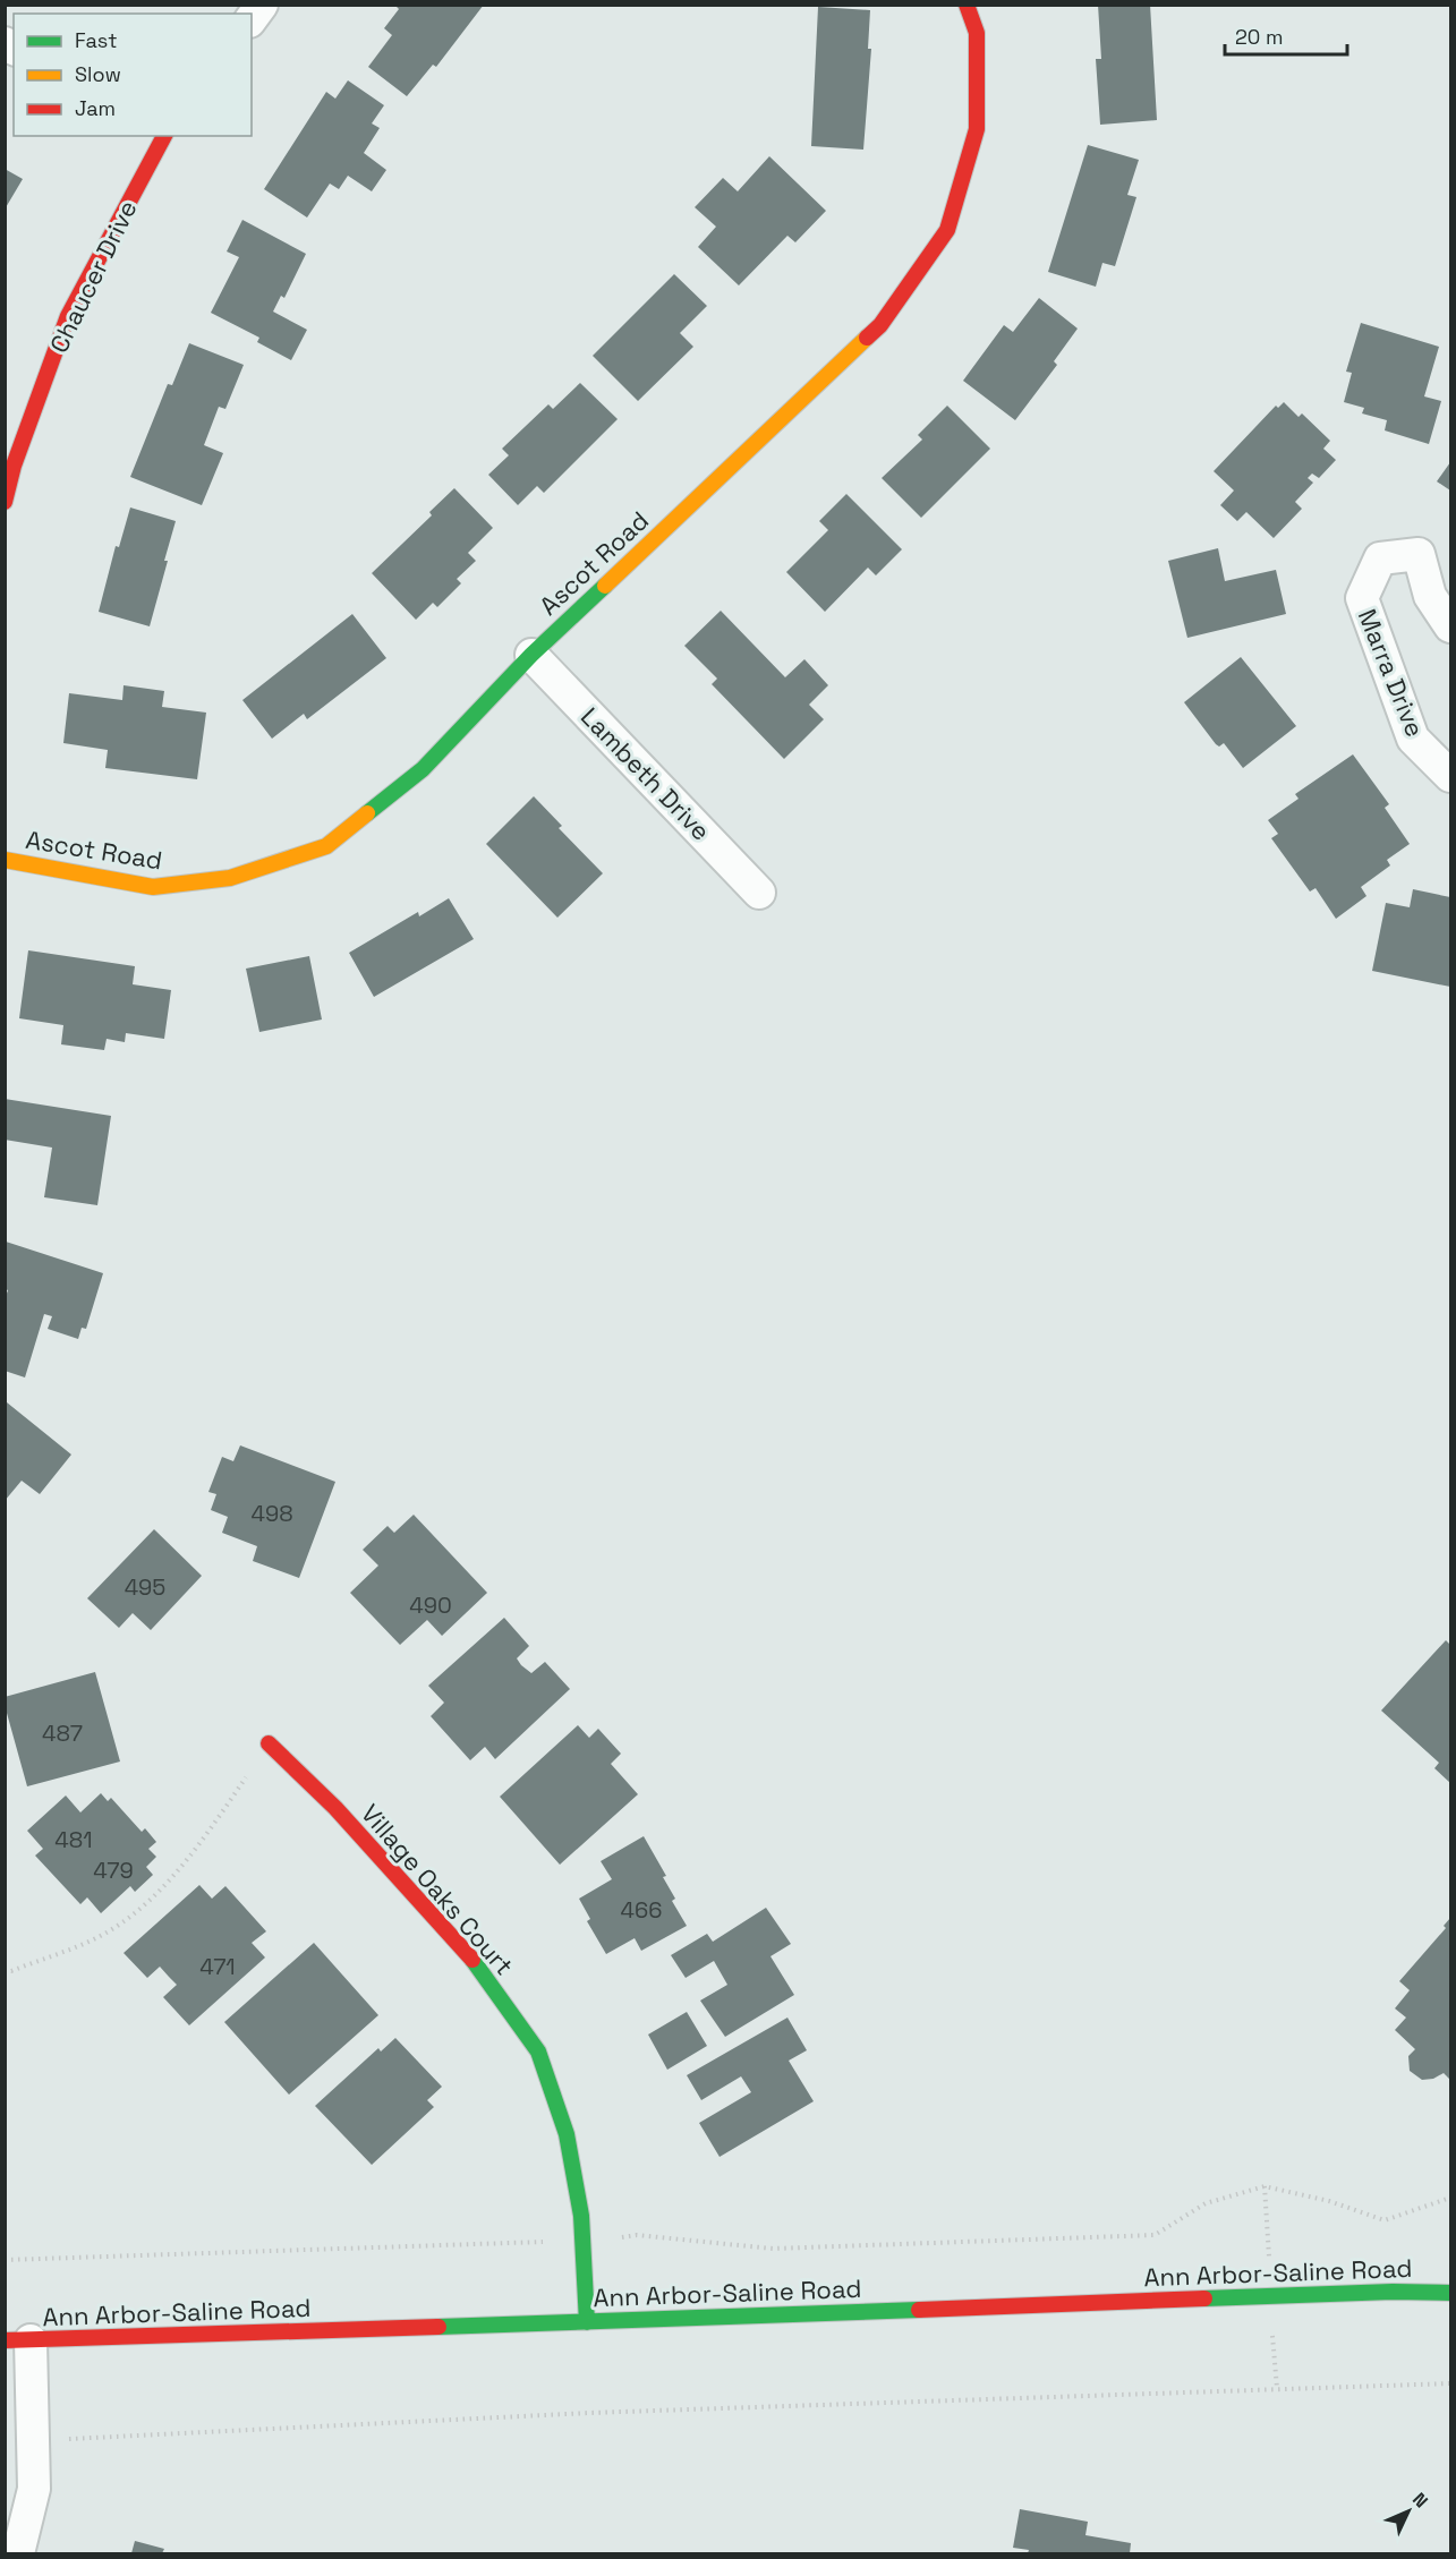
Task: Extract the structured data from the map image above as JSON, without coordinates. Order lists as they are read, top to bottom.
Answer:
{
  "streets": {
    "street": [
      "Chaucer Drive",
      "Ascot Road",
      "Marra Drive",
      "Lambeth Drive",
      "Village Oaks Court",
      "Ann Arbor-Saline Road"
    ]
  },
  "crossings": [
    ["Ascot Road", "Lambeth Drive"],
    ["Village Oaks Court", "Ann Arbor-Saline Road"]
  ],
  "house_numbers": [
    "498",
    "495",
    "490",
    "487",
    "481",
    "479",
    "466",
    "471"
  ],
  "legend": ["Fast", "Slow", "Jam"],
  "scale_bar": "20 m",
  "north": "top right"
}
